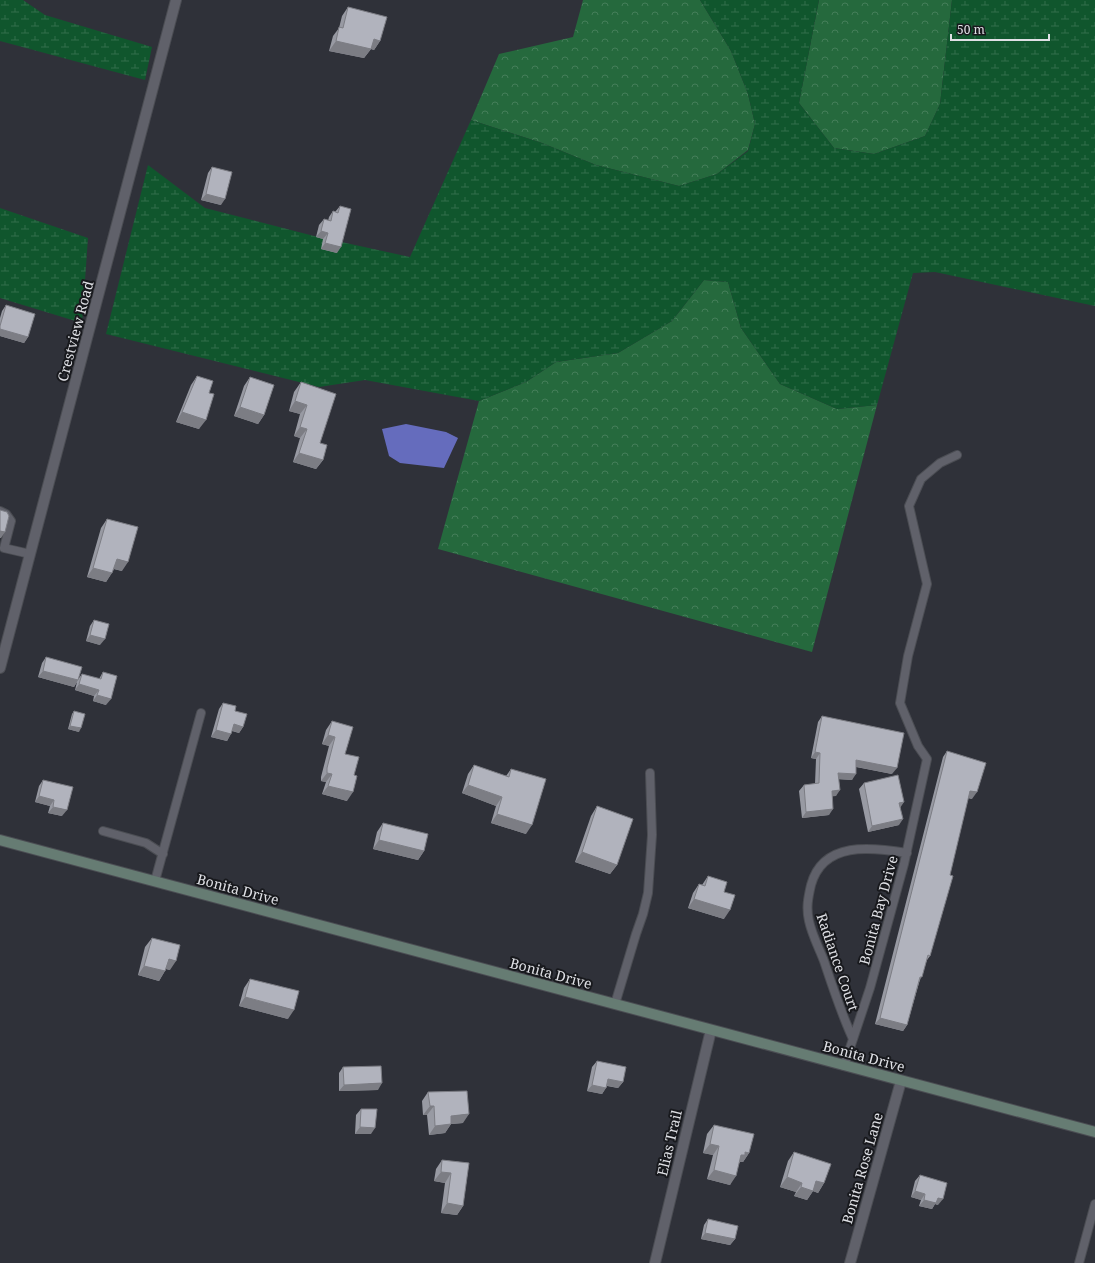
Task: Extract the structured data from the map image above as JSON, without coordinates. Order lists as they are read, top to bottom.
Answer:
{
  "streets": {
    "street": [
      "Crestview Road",
      "Bonita Drive",
      "Elias Trail",
      "Bonita Rose Lane"
    ],
    "lane": ["Bonita Bay Drive", "Radiance Court"]
  },
  "crossings": [
    ["Bonita Drive", "Bonita Bay Drive"],
    ["Bonita Drive", "Elias Trail"],
    ["Bonita Drive", "Bonita Rose Lane"],
    ["Bonita Bay Drive", "Radiance Court"]
  ],
  "scale_bar": "50 m"
}
